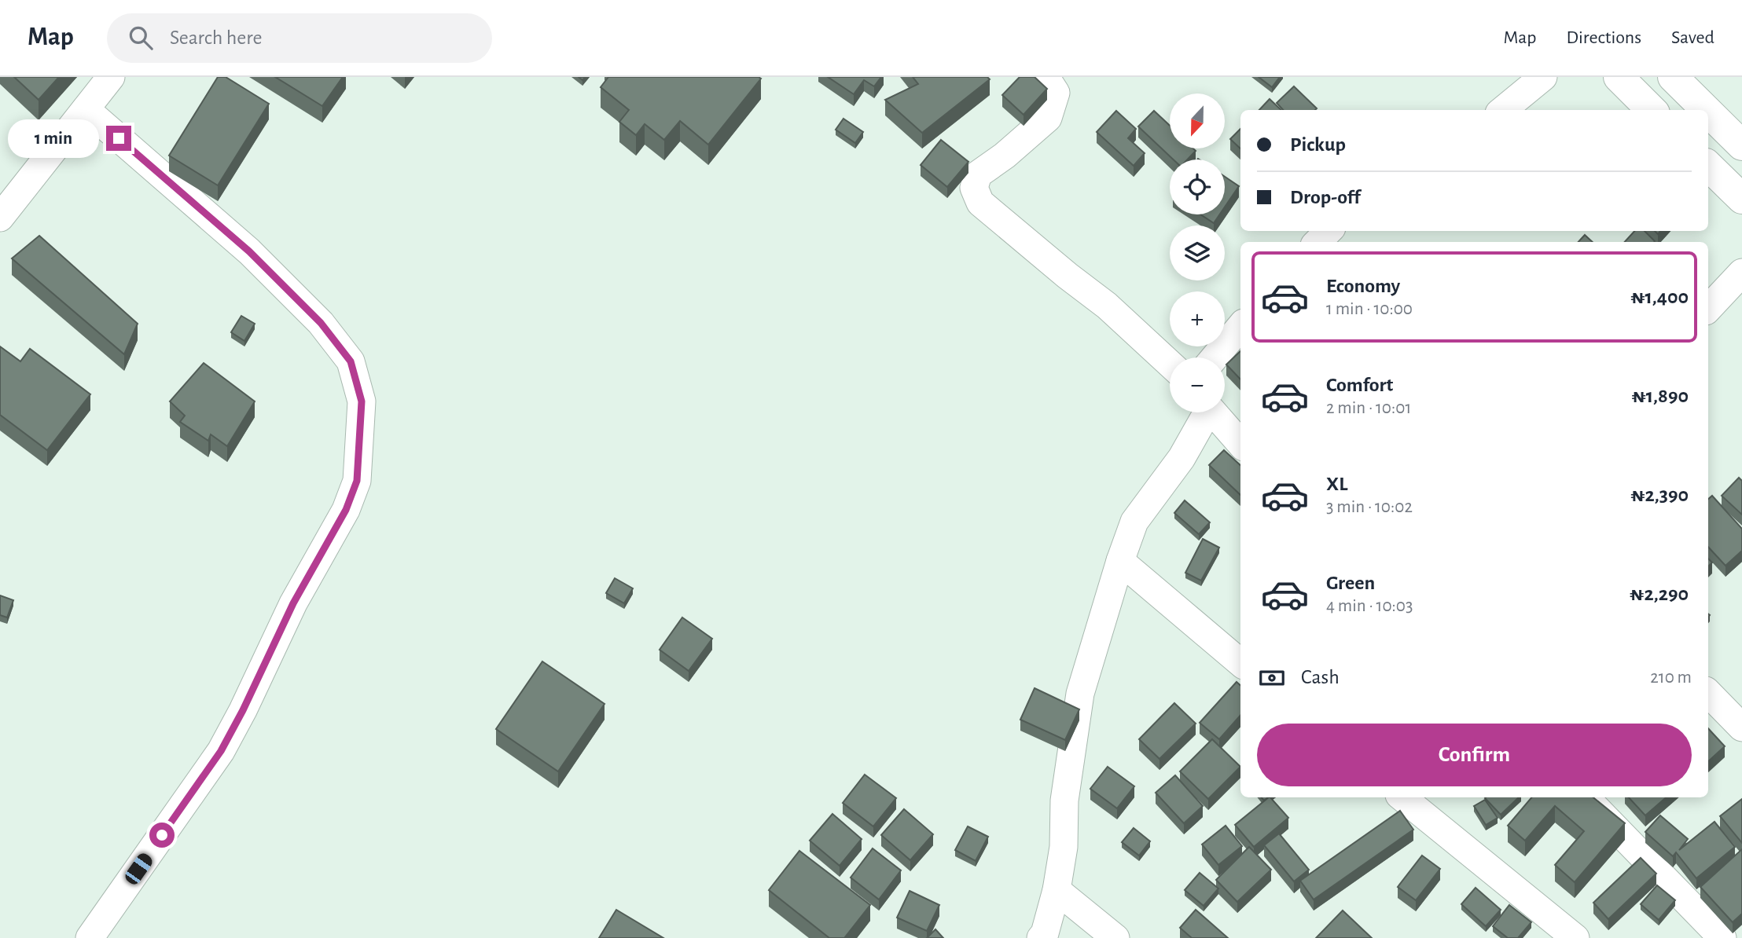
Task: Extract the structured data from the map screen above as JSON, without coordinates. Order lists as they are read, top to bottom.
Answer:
{
  "north": "bottom",
  "page": {
    "header": "Map",
    "search": "Search here",
    "nav": ["Map", "Directions", "Saved"],
    "map_buttons": ["+", "−"],
    "banner": ["Pickup", "Drop-off"],
    "bubble": "1 min",
    "list": [
      {
        "name": "Economy",
        "note": "1 min · 10:00",
        "value": "₦1,400"
      },
      {
        "name": "Comfort",
        "note": "2 min · 10:01",
        "value": "₦1,890"
      },
      {
        "name": "XL",
        "note": "3 min · 10:02",
        "value": "₦2,390"
      },
      {
        "name": "Green",
        "note": "4 min · 10:03",
        "value": "₦2,290"
      }
    ],
    "pay": ["Cash", "210 m"],
    "buttons": "Confirm"
  }
}
